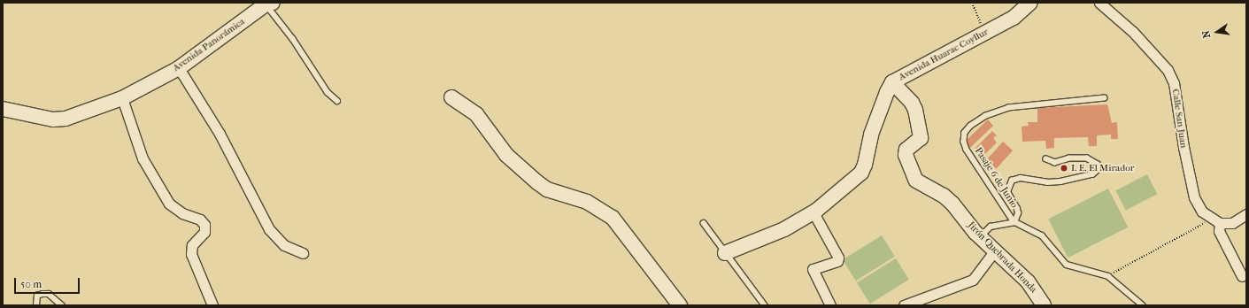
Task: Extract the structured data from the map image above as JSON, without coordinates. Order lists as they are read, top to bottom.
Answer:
{
  "streets": {
    "main road": ["Avenida Panorámica", "Avenida Huarac Coyllur", "Jirón Quebrada Honda"],
    "street": ["Calle San Juan"],
    "lane": ["Pasaje 6 de Junio"]
  },
  "crossings": [
    ["Avenida Huarac Coyllur", "Jirón Quebrada Honda"]
  ],
  "places": ["I. E. El Mirador"],
  "scale_bar": "50 m",
  "north": "left"
}
